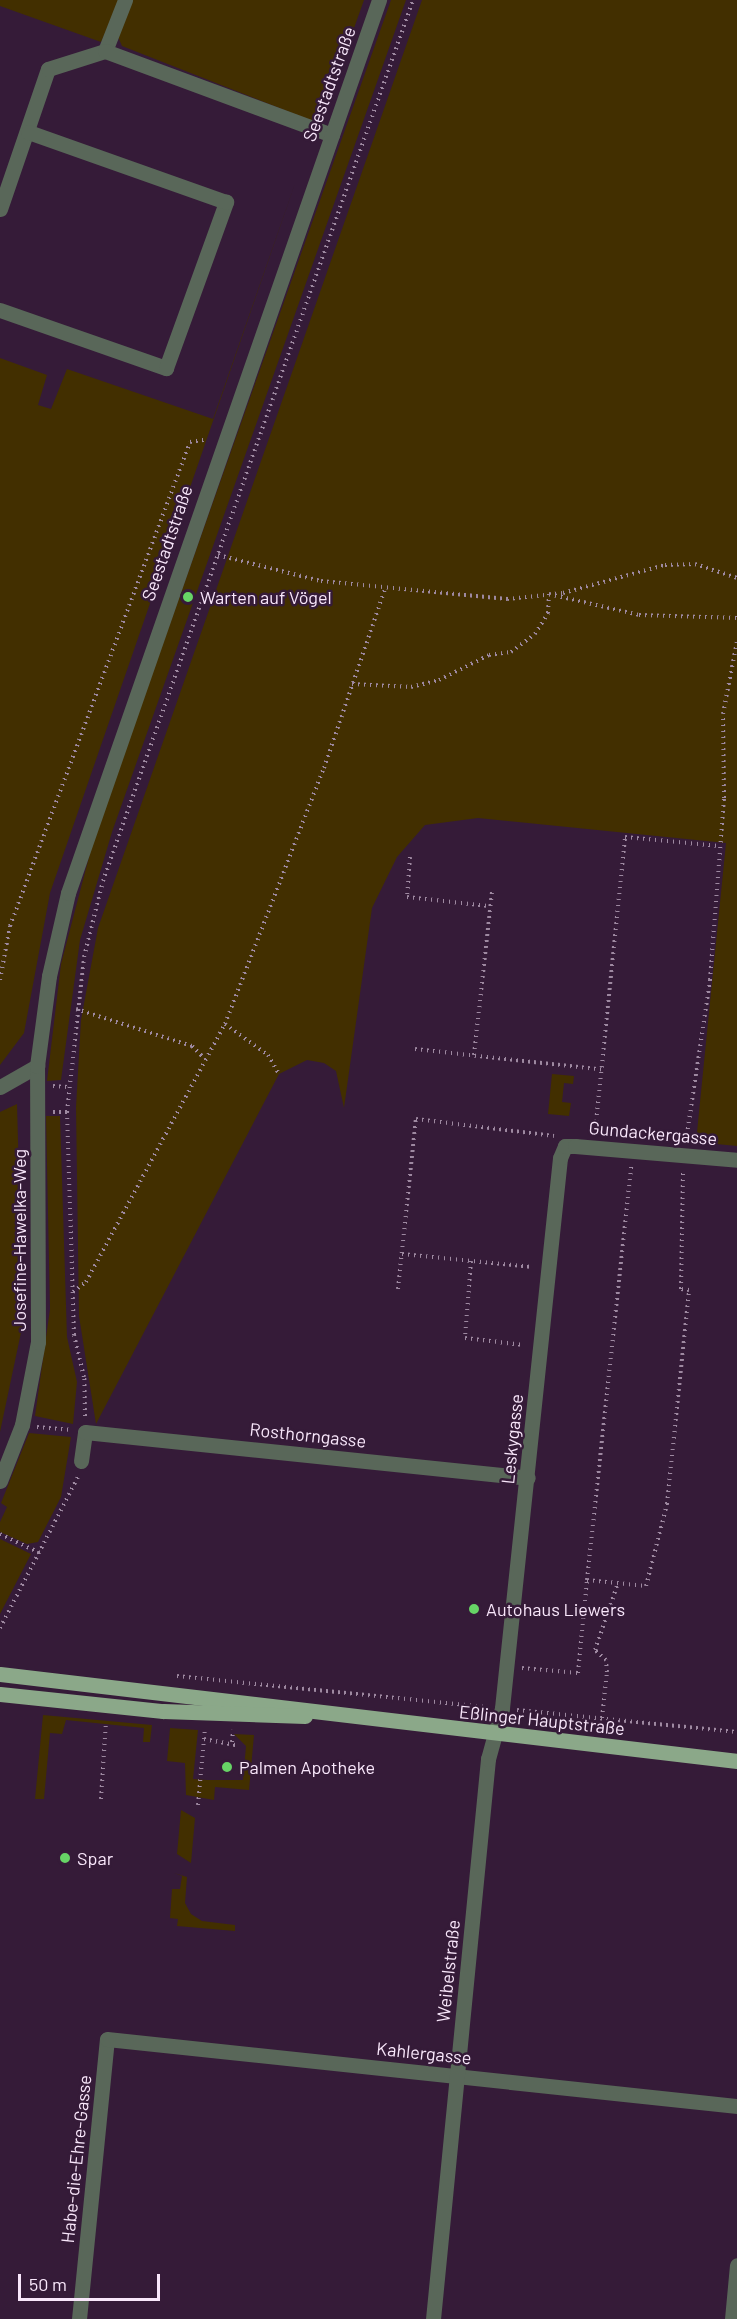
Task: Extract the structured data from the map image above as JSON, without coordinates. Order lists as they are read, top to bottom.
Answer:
{
  "streets": {
    "main road": ["Eßlinger Hauptstraße"],
    "street": [
      "Seestadtstraße",
      "Gundackergasse",
      "Josefine-Hawelka-Weg",
      "Rosthorngasse",
      "Leskygasse",
      "Weibelstraße",
      "Kahlergasse",
      "Habe-die-Ehre-Gasse"
    ]
  },
  "crossings": [
    ["Seestadtstraße", "Josefine-Hawelka-Weg"],
    ["Gundackergasse", "Leskygasse"],
    ["Rosthorngasse", "Leskygasse"],
    ["Leskygasse", "Eßlinger Hauptstraße"],
    ["Leskygasse", "Weibelstraße"],
    ["Eßlinger Hauptstraße", "Weibelstraße"],
    ["Weibelstraße", "Kahlergasse"],
    ["Kahlergasse", "Habe-die-Ehre-Gasse"]
  ],
  "places": [
    "Warten auf Vögel",
    "Autohaus Liewers",
    "Palmen Apotheke",
    "Spar"
  ],
  "scale_bar": "50 m"
}
